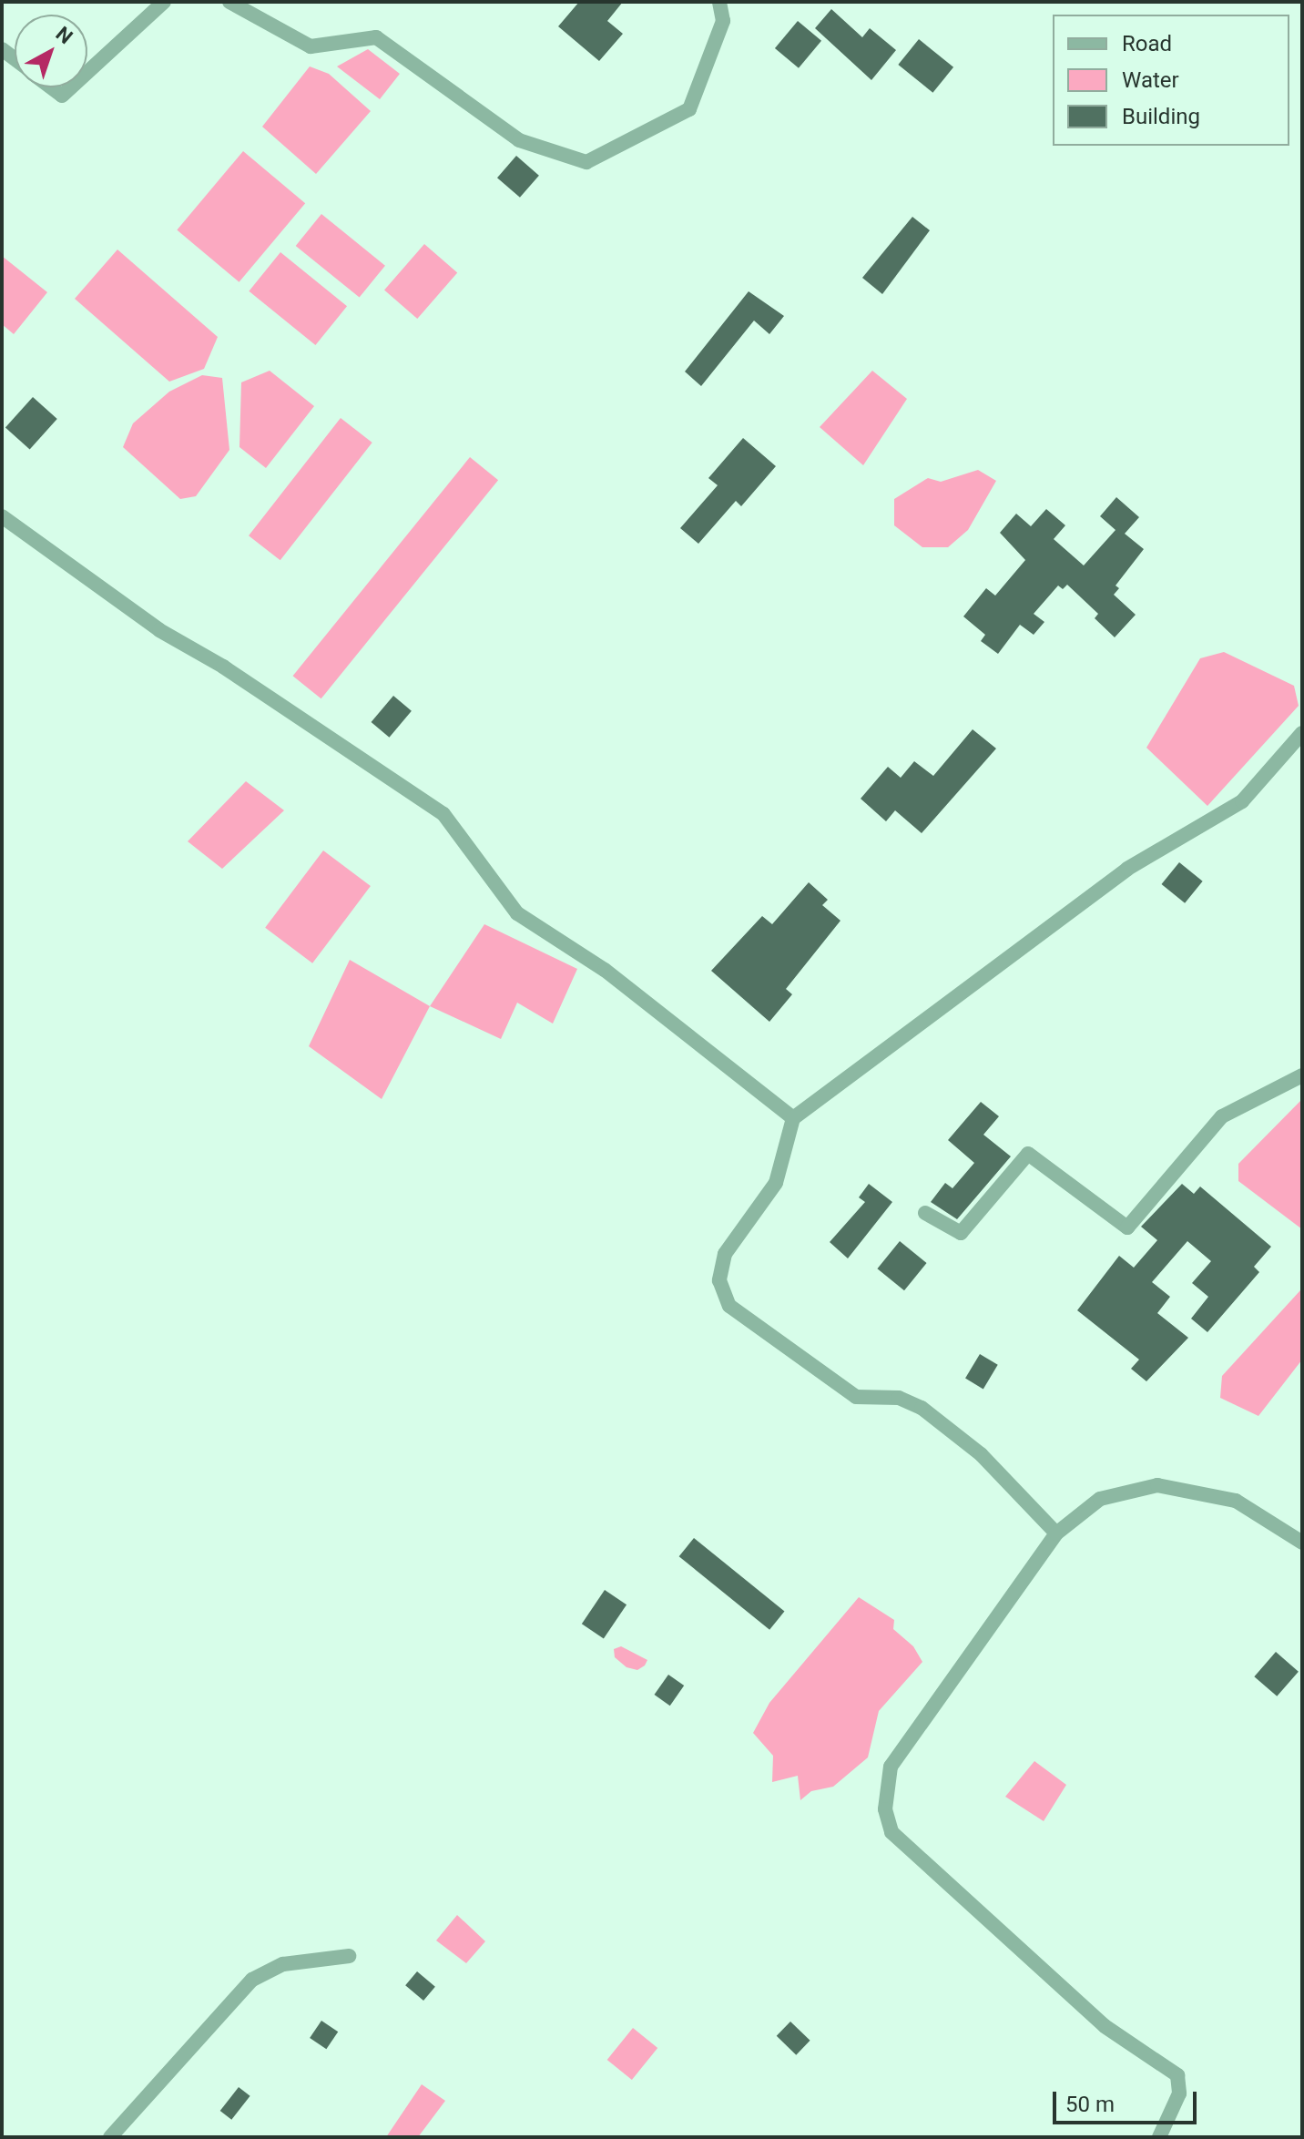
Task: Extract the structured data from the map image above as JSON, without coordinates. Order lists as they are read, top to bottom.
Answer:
{
  "legend": ["Road", "Water", "Building"],
  "scale_bar": "50 m",
  "north": "top right"
}
